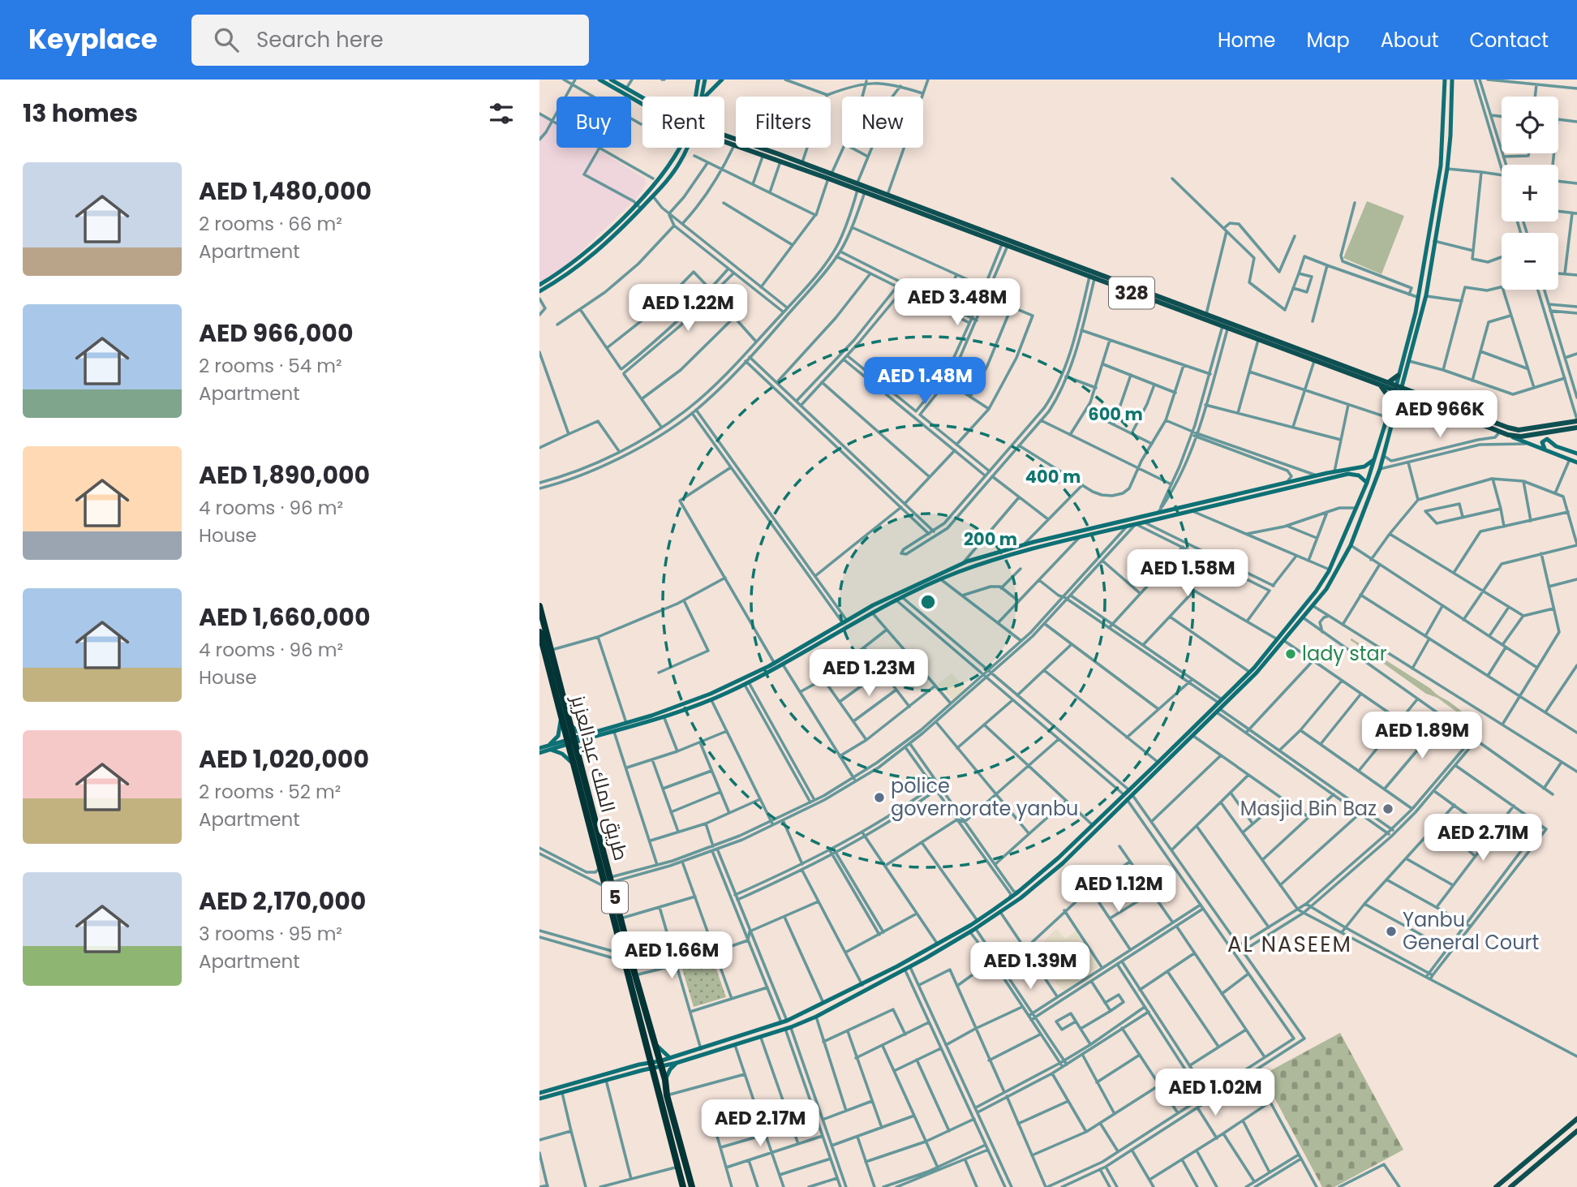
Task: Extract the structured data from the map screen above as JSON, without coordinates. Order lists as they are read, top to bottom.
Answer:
{
  "streets": {
    "highway": ["طريق الملك عبدالعزيز", "5"],
    "main road": ["328"]
  },
  "districts": ["AL NASEEM"],
  "places": [
    "lady star",
    "police governorate yanbu",
    "Masjid Bin Baz",
    "Yanbu General Court"
  ],
  "page": {
    "header": "Keyplace",
    "search": "Search here",
    "nav": [
      "Home",
      "Map",
      "About",
      "Contact"
    ],
    "heading": "13 homes",
    "map_buttons": ["+", "−"],
    "chip": [
      "Buy",
      "Rent",
      "Filters",
      "New"
    ],
    "list": [
      {
        "name": "AED 1,480,000",
        "note": "2 rooms · 66 m² · Apartment"
      },
      {
        "name": "AED 966,000",
        "note": "2 rooms · 54 m² · Apartment"
      },
      {
        "name": "AED 1,890,000",
        "note": "4 rooms · 96 m² · House"
      },
      {
        "name": "AED 1,660,000",
        "note": "4 rooms · 96 m² · House"
      },
      {
        "name": "AED 1,020,000",
        "note": "2 rooms · 52 m² · Apartment"
      },
      {
        "name": "AED 2,170,000",
        "note": "3 rooms · 95 m² · Apartment"
      }
    ],
    "price": [
      "AED 3.48M",
      "AED 1.22M",
      "AED 1.48M",
      "AED 966K",
      "AED 1.58M",
      "AED 1.23M",
      "AED 1.89M",
      "AED 2.71M",
      "AED 1.12M",
      "AED 1.66M",
      "AED 1.39M",
      "AED 1.02M",
      "AED 2.17M"
    ]
  },
  "rings": ["600 m", "400 m", "200 m"]
}
